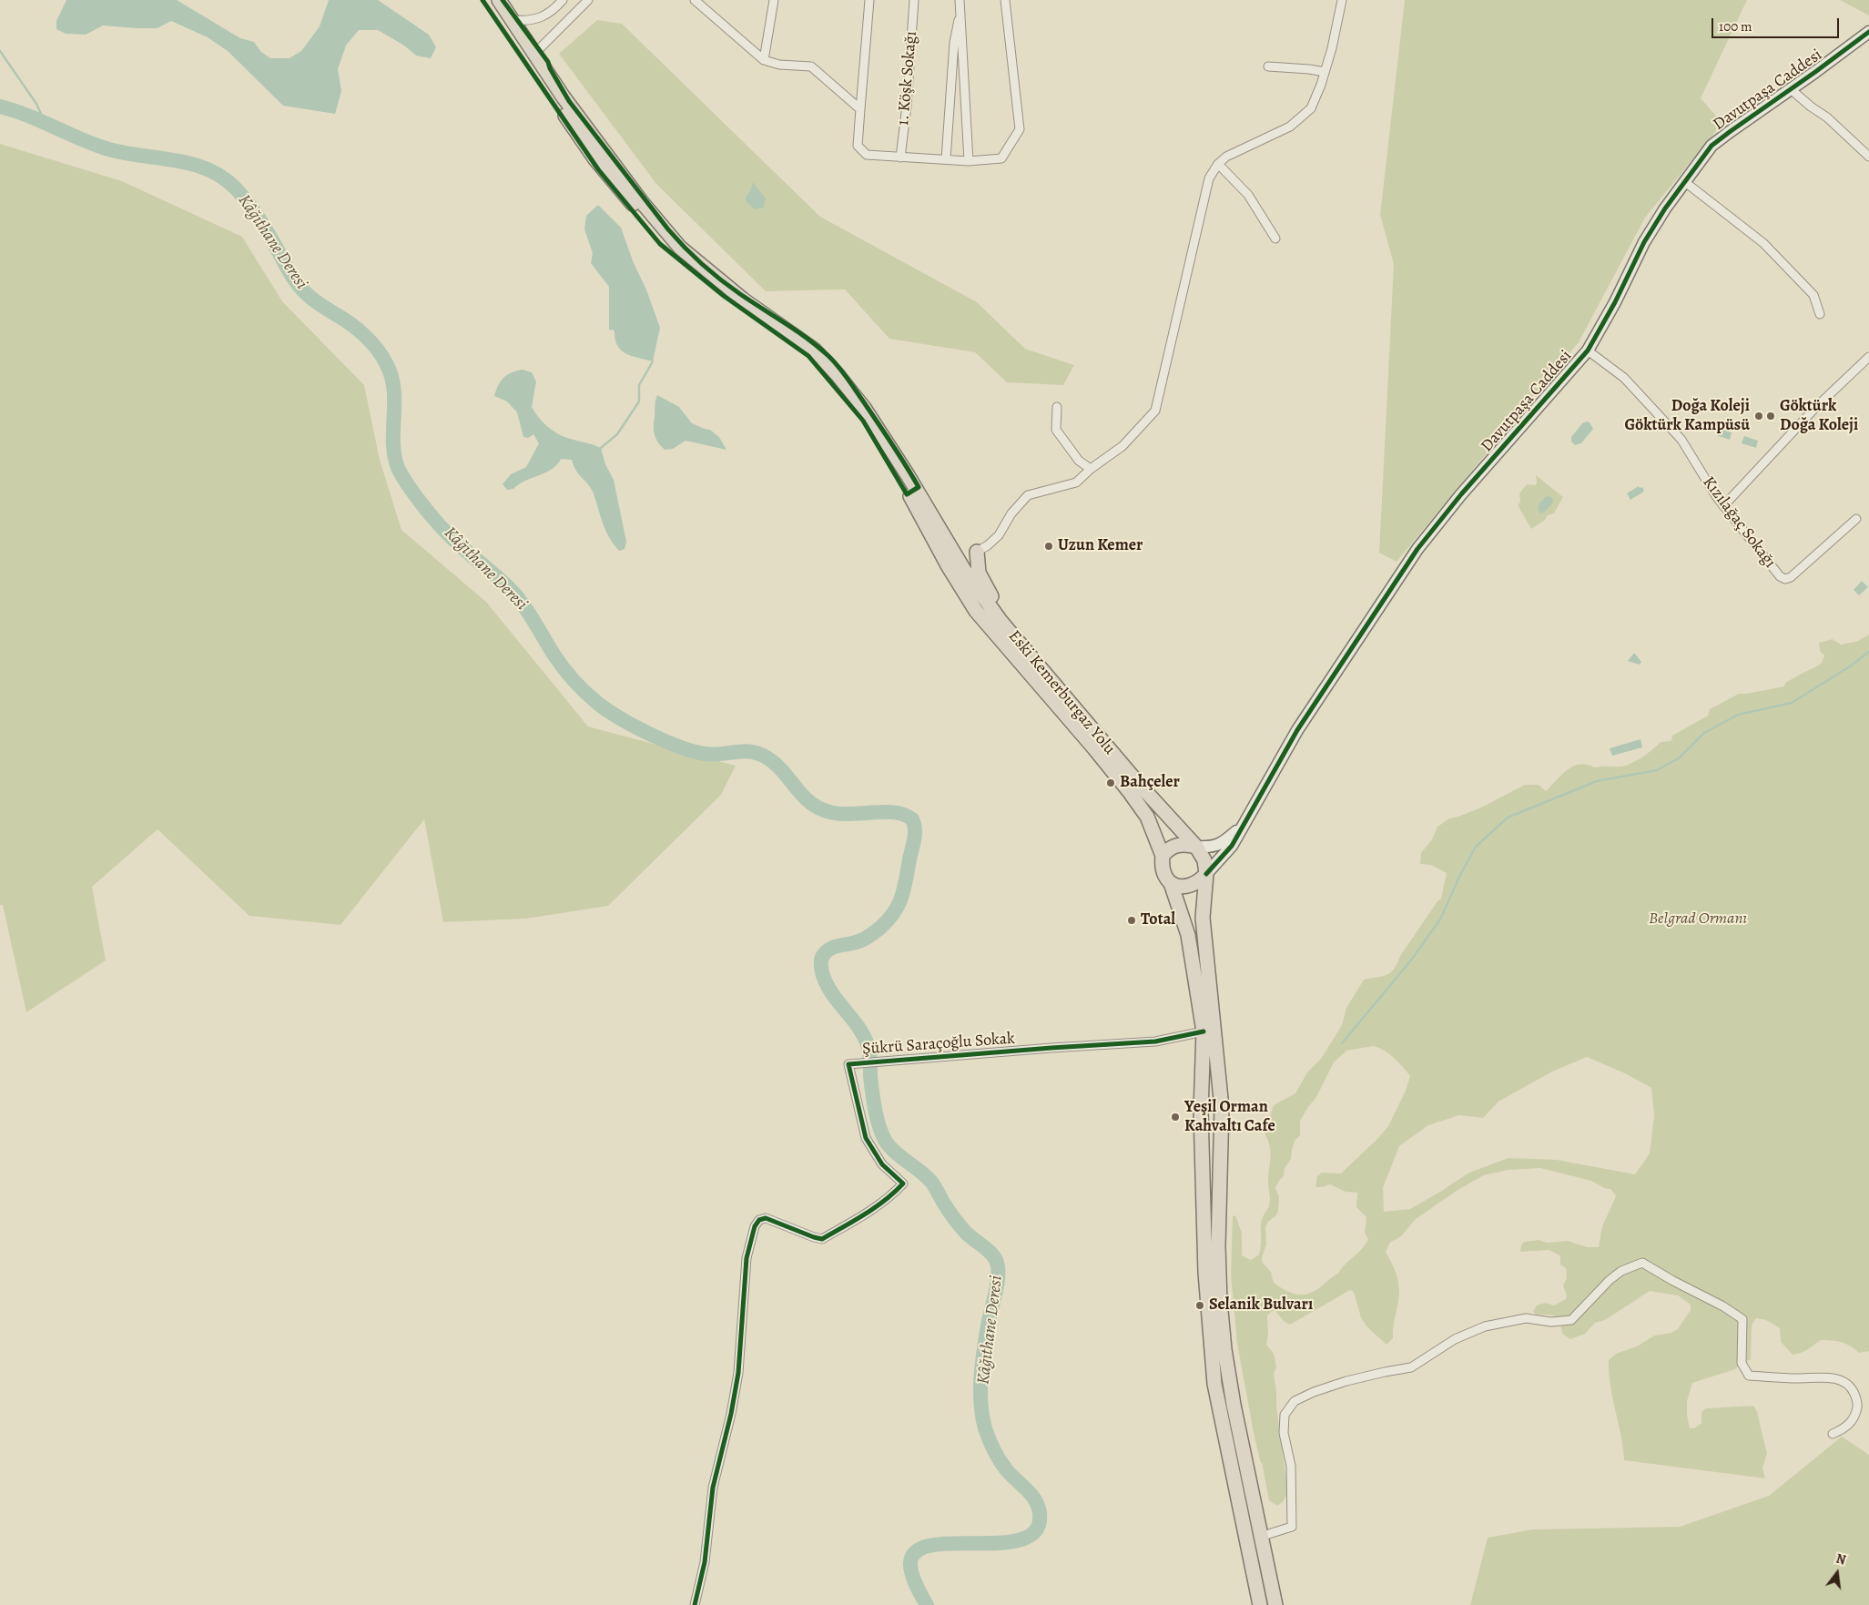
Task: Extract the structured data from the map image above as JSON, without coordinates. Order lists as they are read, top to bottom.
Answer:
{
  "streets": {
    "main road": ["Eski Kemerburgaz Yolu"],
    "street": [
      "1. Köşk Sokağı",
      "Davutpaşa Caddesi",
      "Kızılağaç Sokağı",
      "Şükrü Saraçoğlu Sokak"
    ]
  },
  "crossings": [
    ["Davutpaşa Caddesi", "Kızılağaç Sokağı"]
  ],
  "water": ["Kâğıthane Deresi"],
  "parks": ["Belgrad Ormanı"],
  "places": [
    "Doğa Koleji Göktürk Kampüsü",
    "Göktürk Doğa Koleji",
    "Uzun Kemer",
    "Bahçeler",
    "Total",
    "Yeşil Orman Kahvaltı Cafe",
    "Selanik Bulvarı"
  ],
  "scale_bar": "100 m",
  "north": "top"
}
